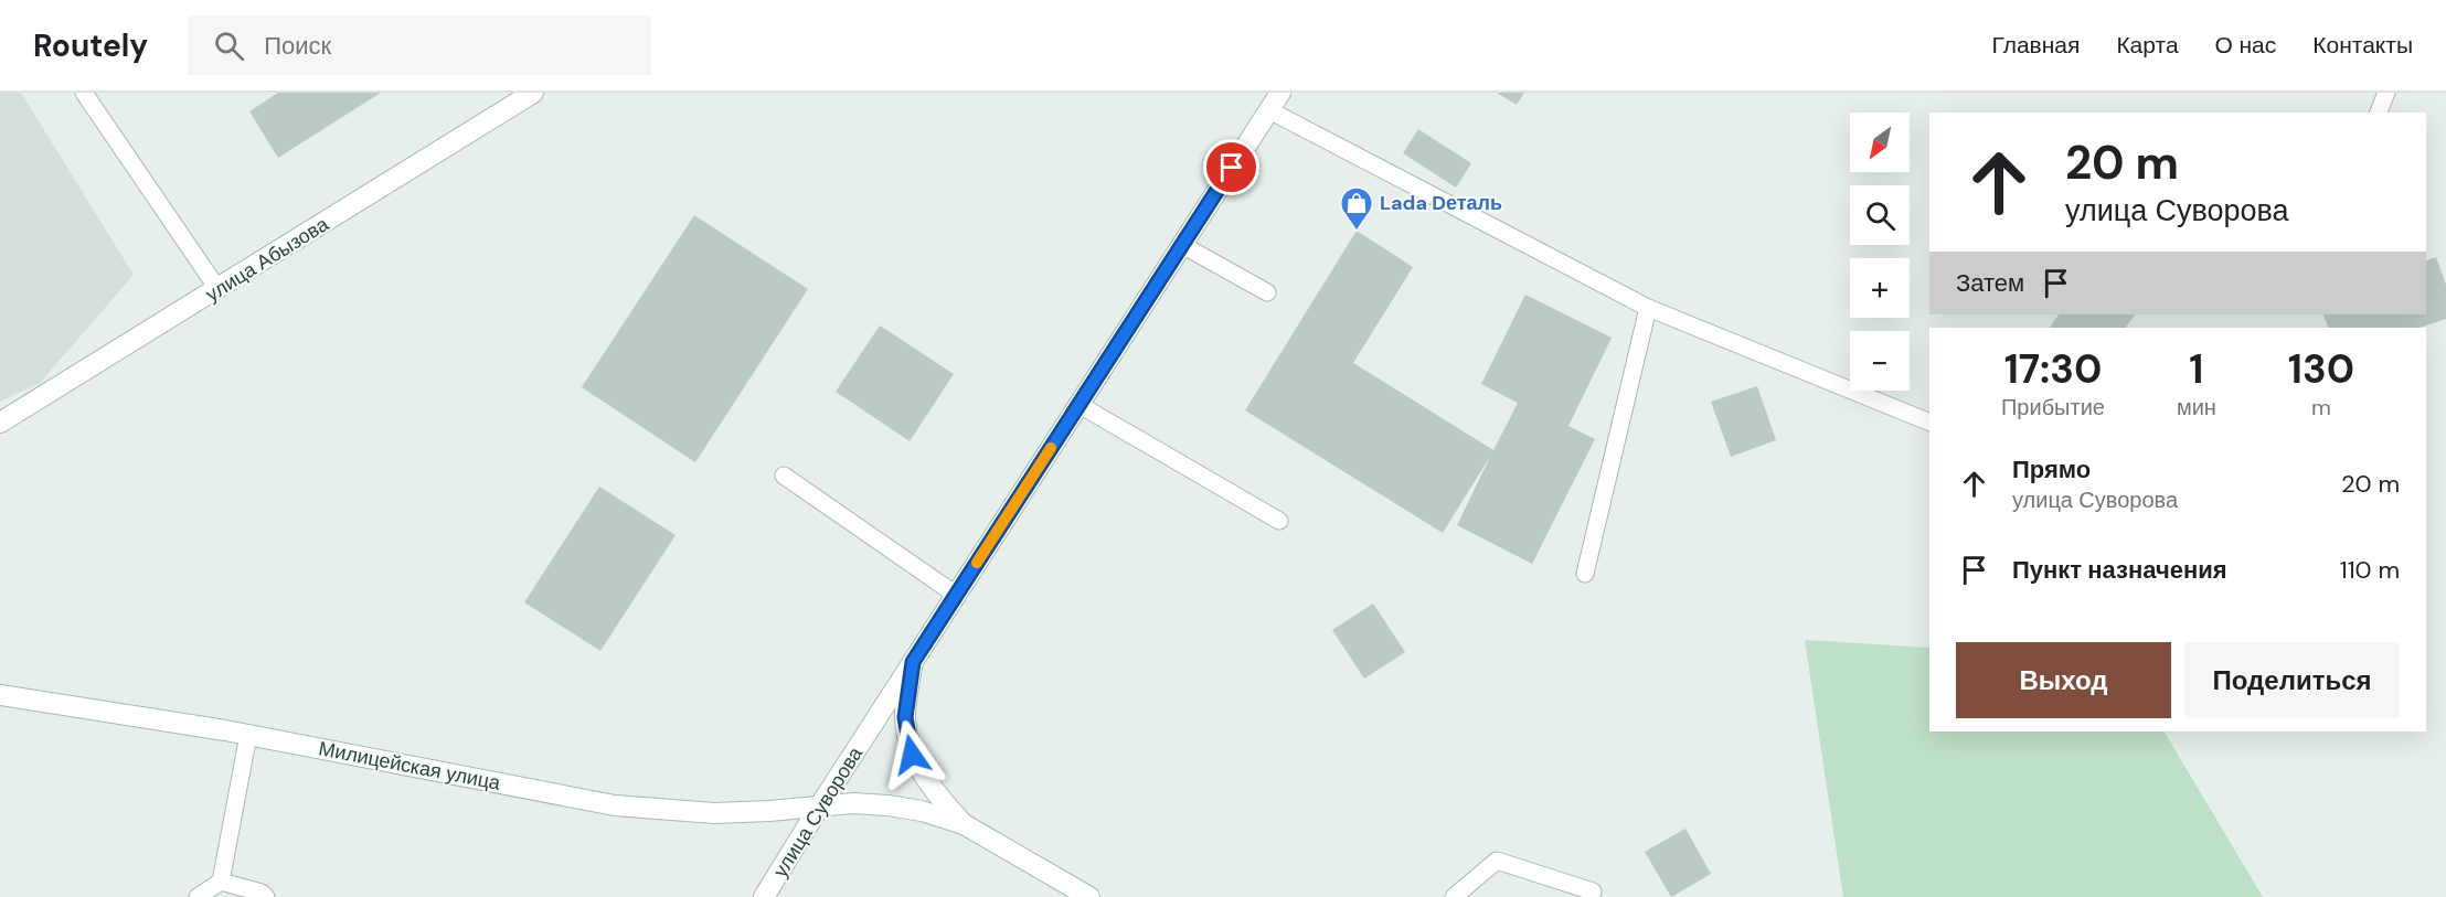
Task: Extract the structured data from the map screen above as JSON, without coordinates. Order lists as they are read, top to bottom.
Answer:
{
  "streets": {
    "main road": ["улица Абызова", "Милицейская улица", "улица Суворова"]
  },
  "crossings": [
    ["Милицейская улица", "улица Суворова"]
  ],
  "places": {
    "shop": ["Lada Dеталь"]
  },
  "north": "bottom left",
  "page": {
    "header": "Routely",
    "search": "Поиск",
    "nav": [
      "Главная",
      "Карта",
      "О нас",
      "Контакты"
    ],
    "map_buttons": ["+", "−"],
    "turn": ["20 m", "улица Суворова"],
    "then": "Затем",
    "eta": [
      "17:30",
      "Прибытие",
      "1",
      "мин",
      "130",
      "m"
    ],
    "list": [
      {
        "name": "Прямо",
        "note": "улица Суворова",
        "value": "20 m"
      },
      {
        "name": "Пункт назначения",
        "value": "110 m"
      }
    ],
    "buttons": ["Выход", "Поделиться"]
  }
}
